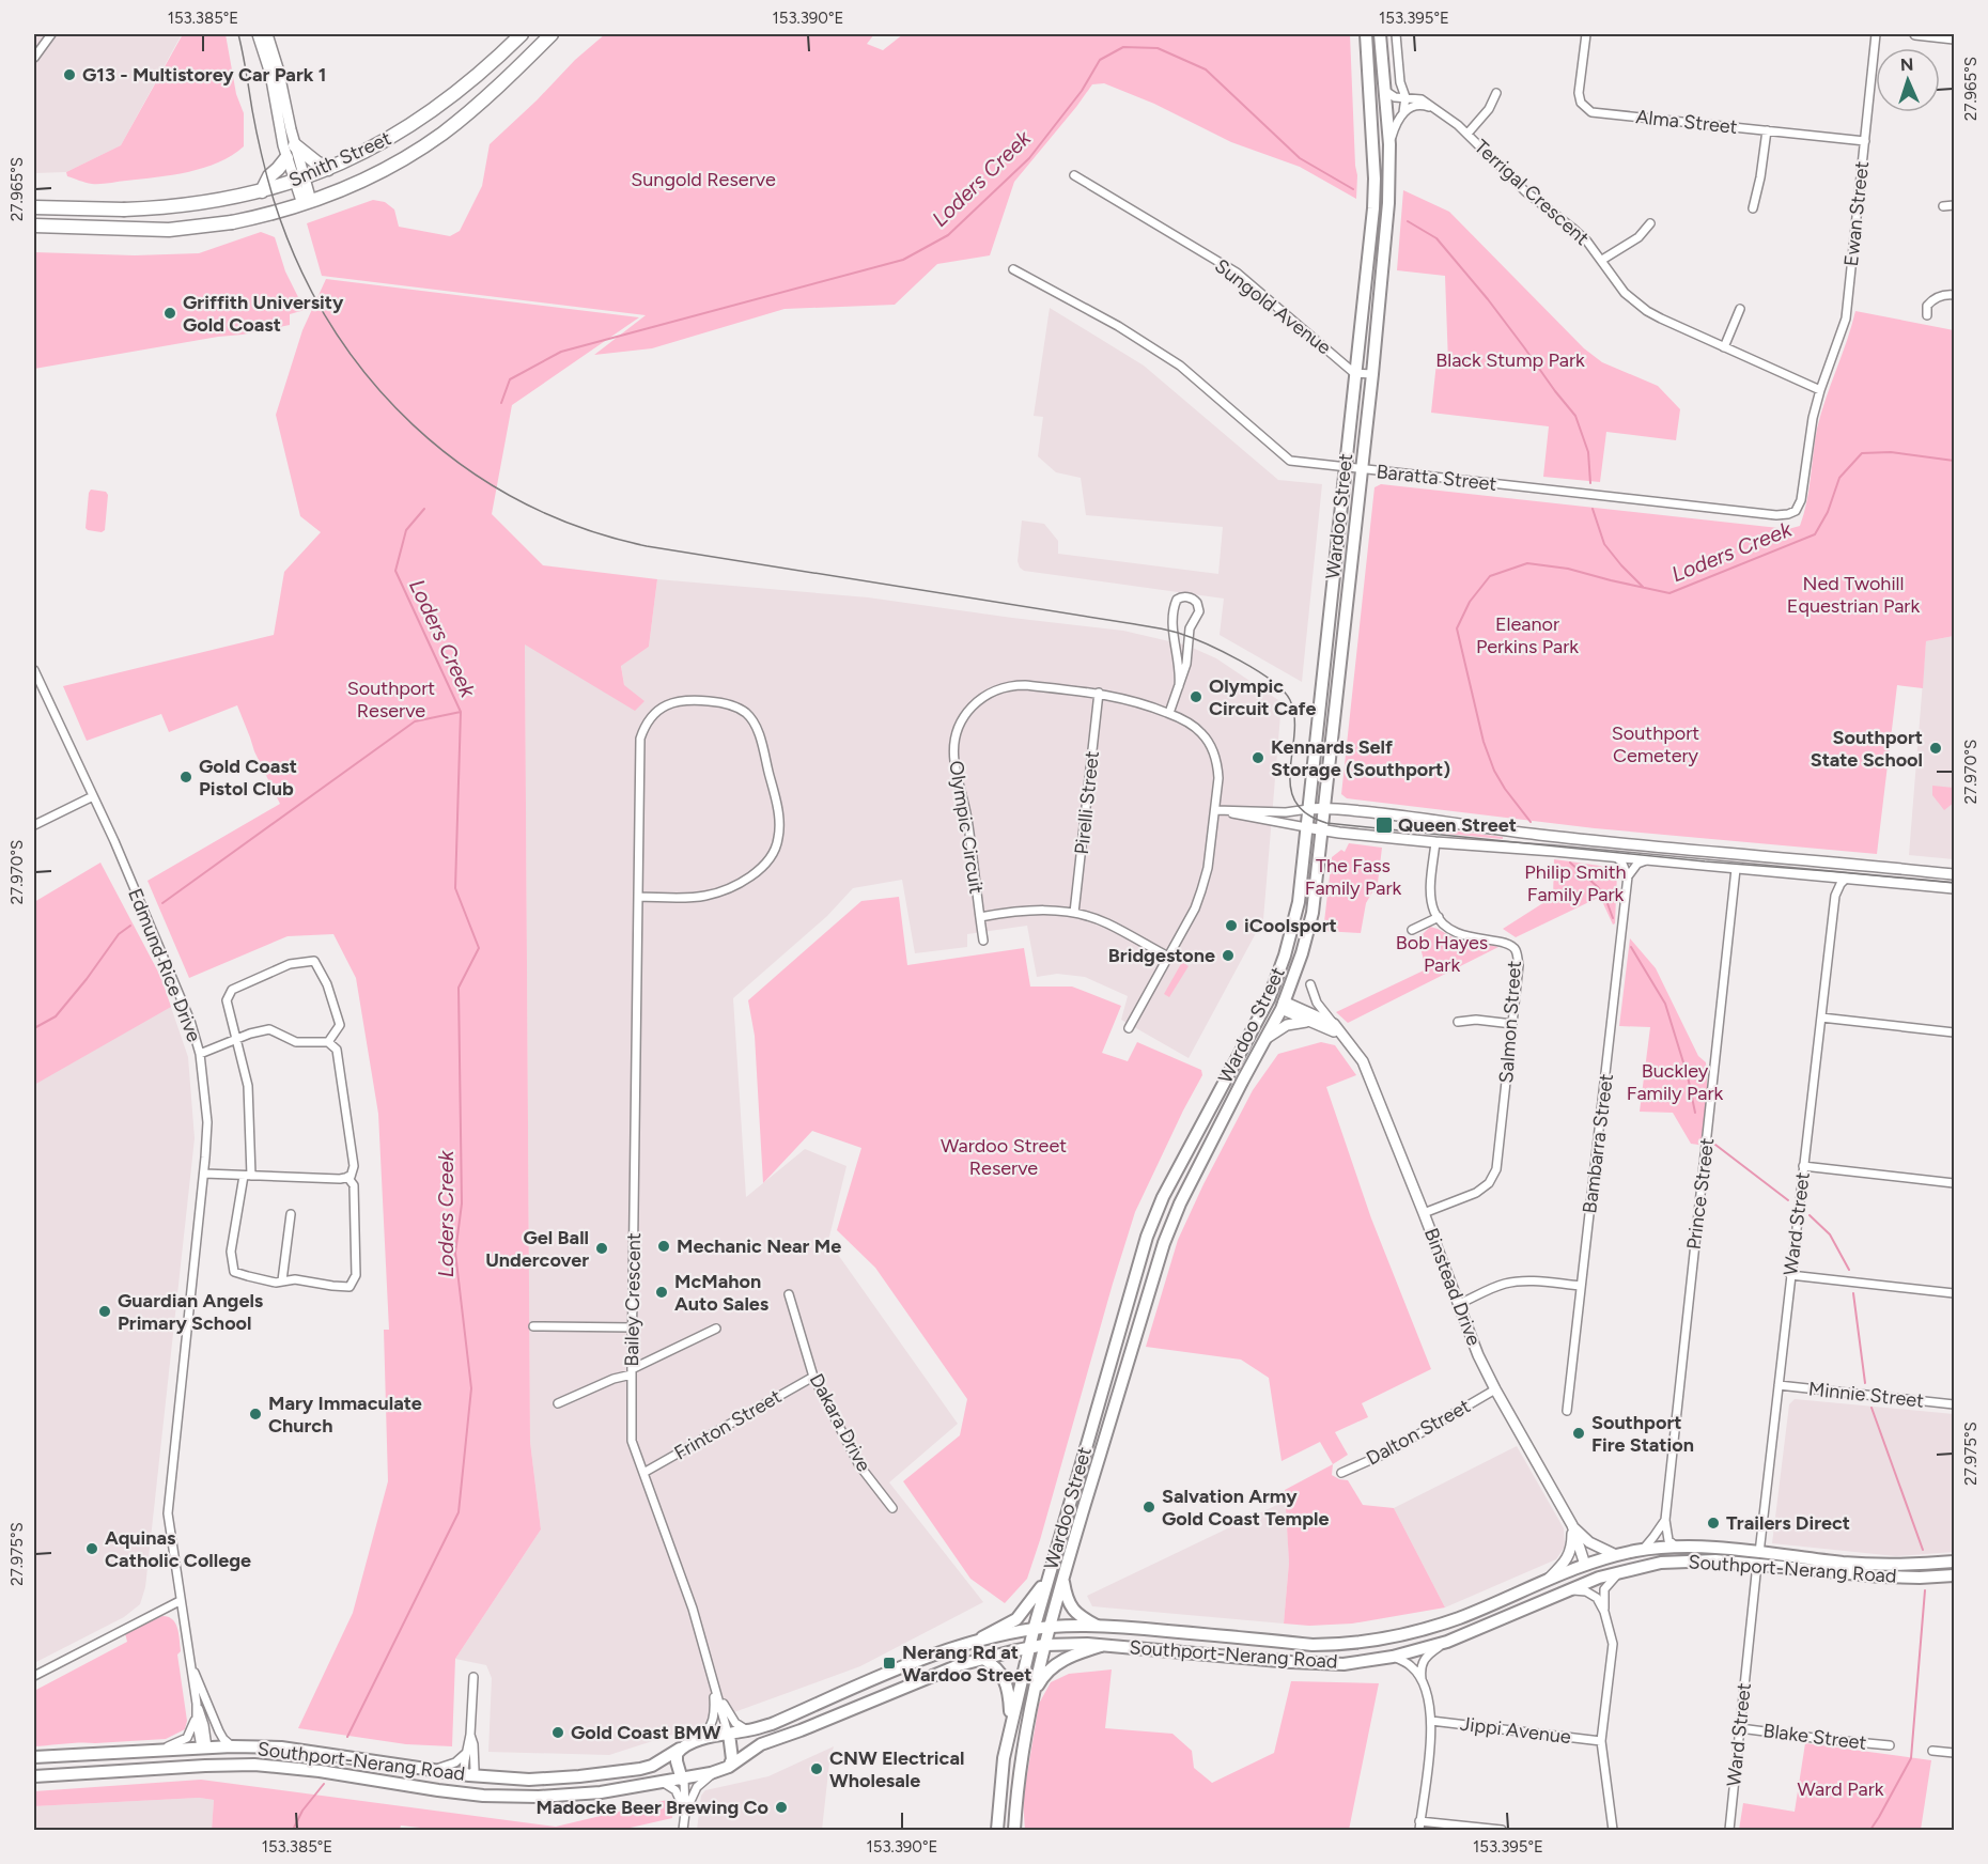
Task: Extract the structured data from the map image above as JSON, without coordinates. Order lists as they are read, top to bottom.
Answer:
{
  "streets": {
    "highway": ["Smith Street"],
    "main road": ["Wardoo Street", "Southport-Nerang Road"],
    "street": [
      "Alma Street",
      "Terrigal Crescent",
      "Ewan Street",
      "Sungold Avenue",
      "Baratta Street",
      "Pirelli Street",
      "Olympic Circuit",
      "Edmund Rice Drive",
      "Salmon Street",
      "Bambarra Street",
      "Prince Street",
      "Ward Street",
      "Binstead Drive",
      "Bailey Crescent",
      "Minnie Street",
      "Dakara Drive",
      "Frinton Street",
      "Dalton Street",
      "Jippi Avenue",
      "Blake Street"
    ]
  },
  "crossings": [
    ["Alma Street", "Ewan Street"],
    ["Terrigal Crescent", "Ewan Street"],
    ["Terrigal Crescent", "Baratta Street"],
    ["Terrigal Crescent", "Wardoo Street"],
    ["Ewan Street", "Baratta Street"],
    ["Sungold Avenue", "Wardoo Street"],
    ["Baratta Street", "Wardoo Street"],
    ["Wardoo Street", "Binstead Drive"],
    ["Wardoo Street", "Southport-Nerang Road"],
    ["Pirelli Street", "Olympic Circuit"],
    ["Edmund Rice Drive", "Southport-Nerang Road"],
    ["Salmon Street", "Binstead Drive"],
    ["Prince Street", "Southport-Nerang Road"],
    ["Ward Street", "Minnie Street"],
    ["Ward Street", "Southport-Nerang Road"],
    ["Ward Street", "Blake Street"],
    ["Binstead Drive", "Dalton Street"],
    ["Binstead Drive", "Southport-Nerang Road"],
    ["Bailey Crescent", "Frinton Street"],
    ["Bailey Crescent", "Southport-Nerang Road"],
    ["Dakara Drive", "Frinton Street"]
  ],
  "water": ["Loders Creek"],
  "parks": [
    "Sungold Reserve",
    "Black Stump Park",
    "Ned Twohill Equestrian Park",
    "Eleanor Perkins Park",
    "Southport Reserve",
    "Southport Cemetery",
    "The Fass Family Park",
    "Philip Smith Family Park",
    "Bob Hayes Park",
    "Buckley Family Park",
    "Wardoo Street Reserve",
    "Ward Park"
  ],
  "places": {
    "other": [
      "G13 - Multistorey Car Park 1",
      "Griffith University Gold Coast",
      "Olympic Circuit Cafe",
      "Southport State School",
      "Kennards Self Storage (Southport)",
      "Gold Coast Pistol Club",
      "iCoolsport",
      "Bridgestone",
      "Mechanic Near Me",
      "Gel Ball Undercover",
      "McMahon Auto Sales",
      "Guardian Angels Primary School",
      "Mary Immaculate Church",
      "Southport Fire Station",
      "Salvation Army Gold Coast Temple",
      "Trailers Direct",
      "Aquinas Catholic College",
      "Gold Coast BMW",
      "CNW Electrical Wholesale",
      "Madocke Beer Brewing Co"
    ],
    "transit": ["Queen Street", "Nerang Rd at Wardoo Street"]
  },
  "north": "top",
  "coordinates": [
    "153.385°E",
    "153.390°E",
    "153.395°E",
    "27.965°S",
    "27.970°S",
    "27.975°S"
  ]
}
